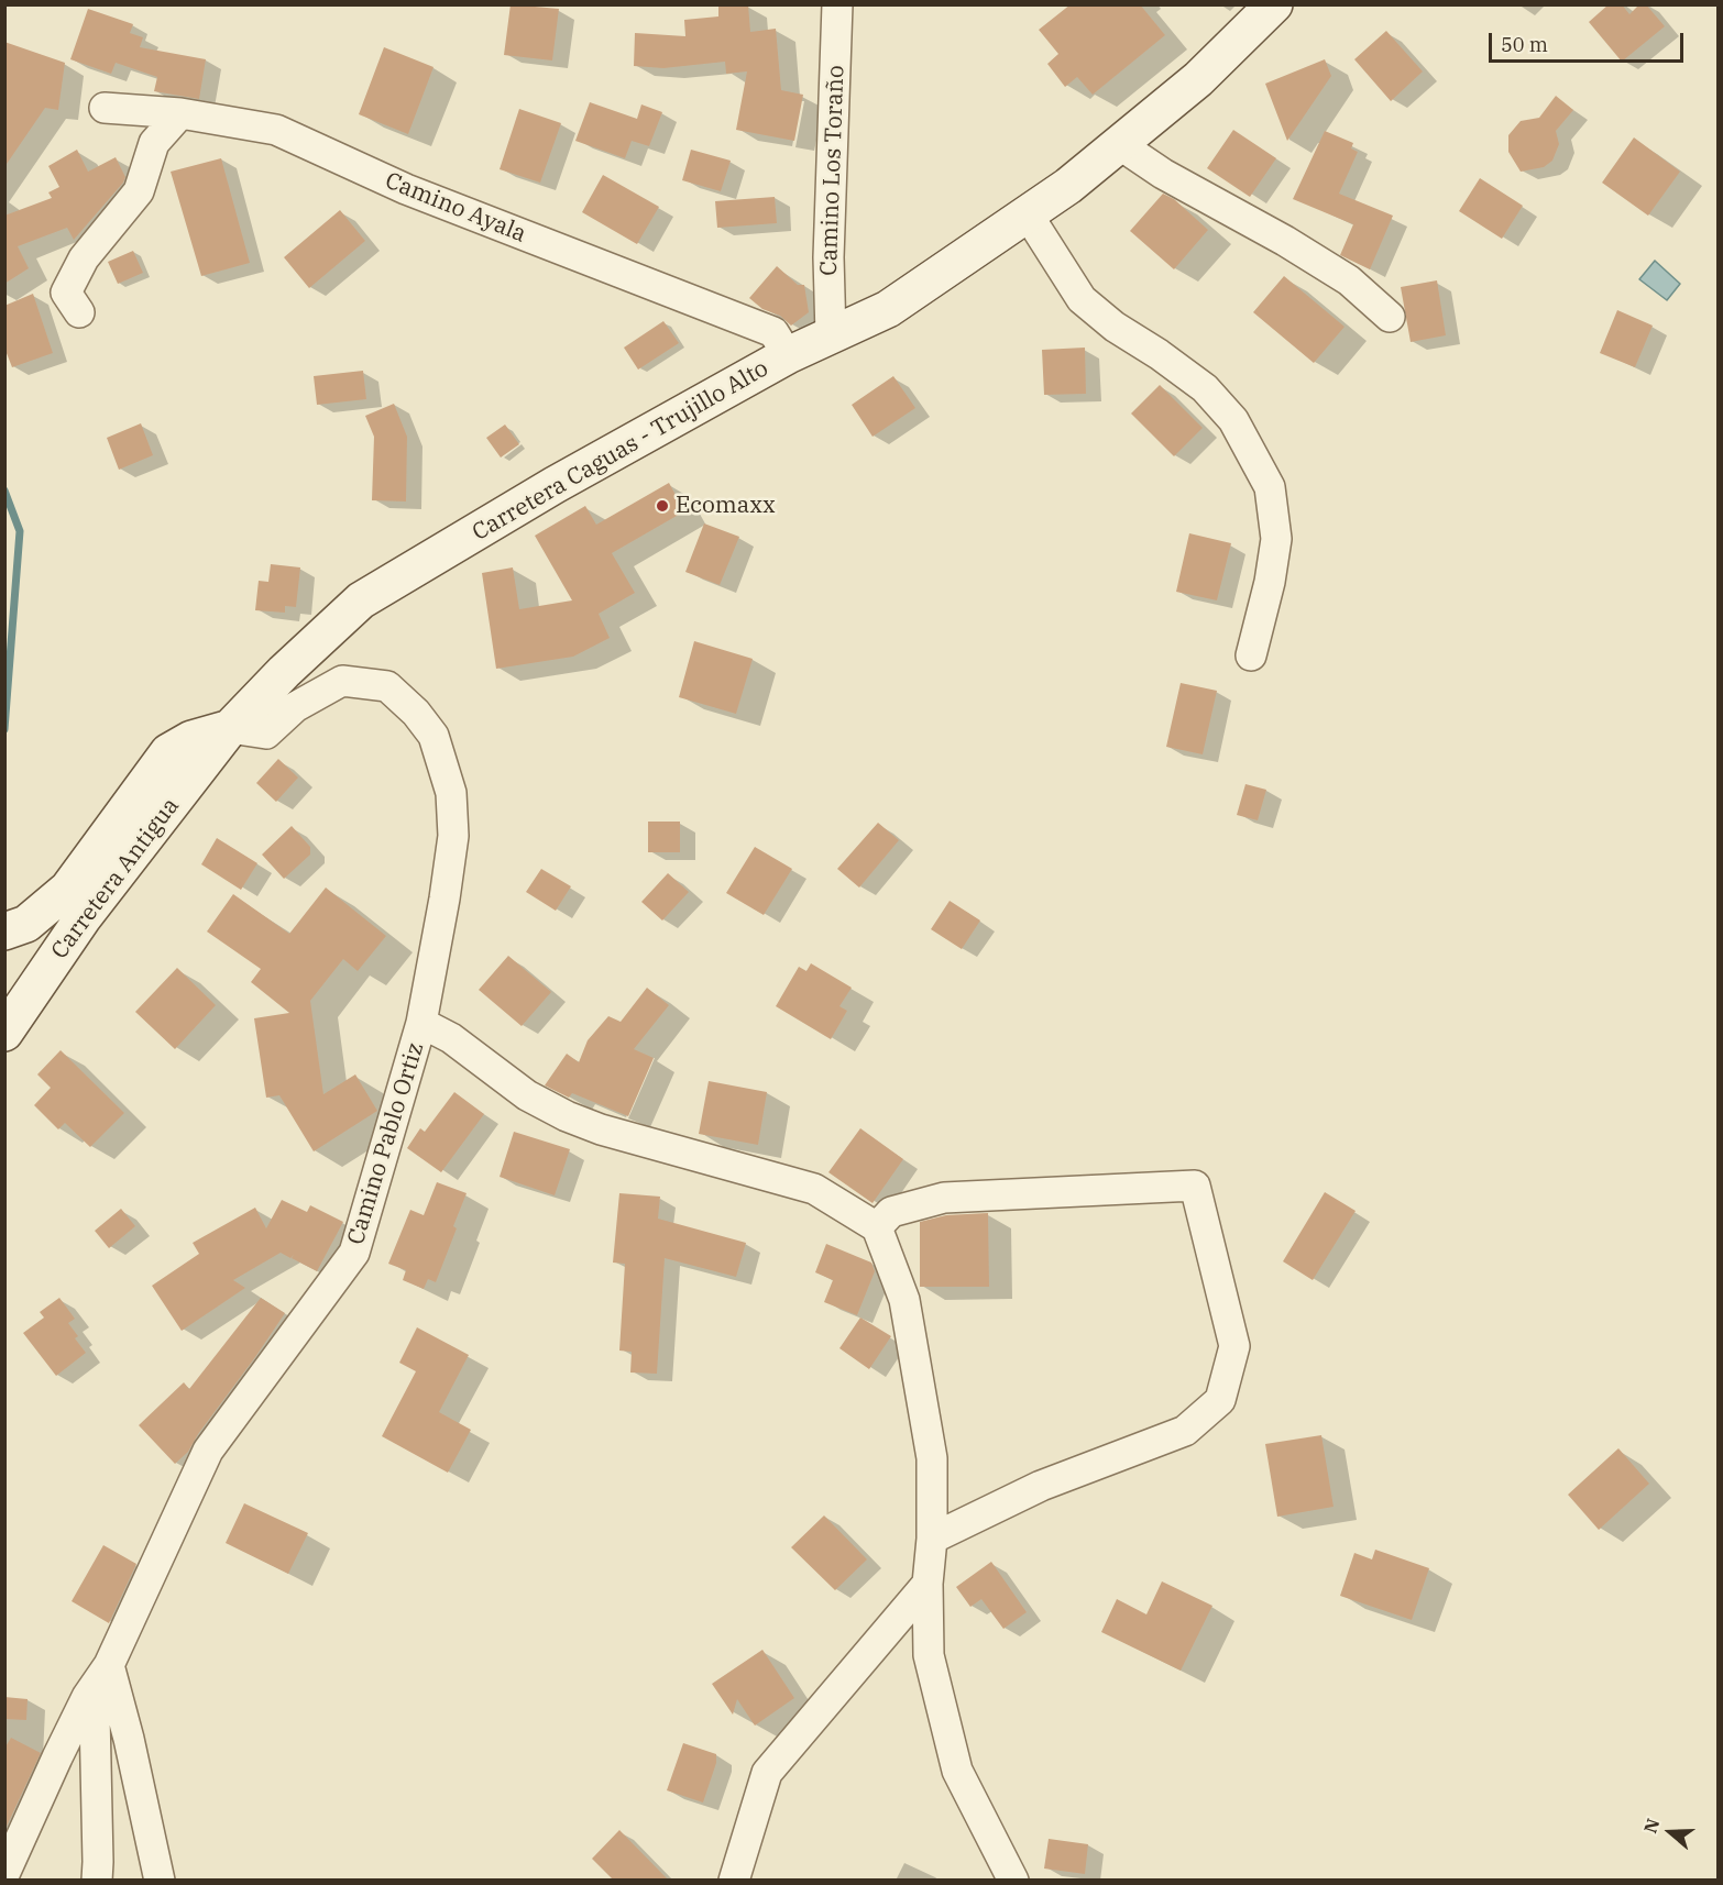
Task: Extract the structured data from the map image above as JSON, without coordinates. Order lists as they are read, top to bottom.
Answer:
{
  "streets": {
    "street": [
      "Camino Los Toraño",
      "Camino Ayala",
      "Carretera Caguas - Trujillo Alto",
      "Carretera Antigua",
      "Camino Pablo Ortiz"
    ]
  },
  "crossings": [
    ["Camino Los Toraño", "Carretera Caguas - Trujillo Alto"],
    ["Camino Ayala", "Carretera Caguas - Trujillo Alto"],
    ["Carretera Caguas - Trujillo Alto", "Carretera Antigua"],
    ["Carretera Caguas - Trujillo Alto", "Camino Pablo Ortiz"],
    ["Carretera Antigua", "Camino Pablo Ortiz"]
  ],
  "places": ["Ecomaxx"],
  "scale_bar": "50 m",
  "north": "left"
}
